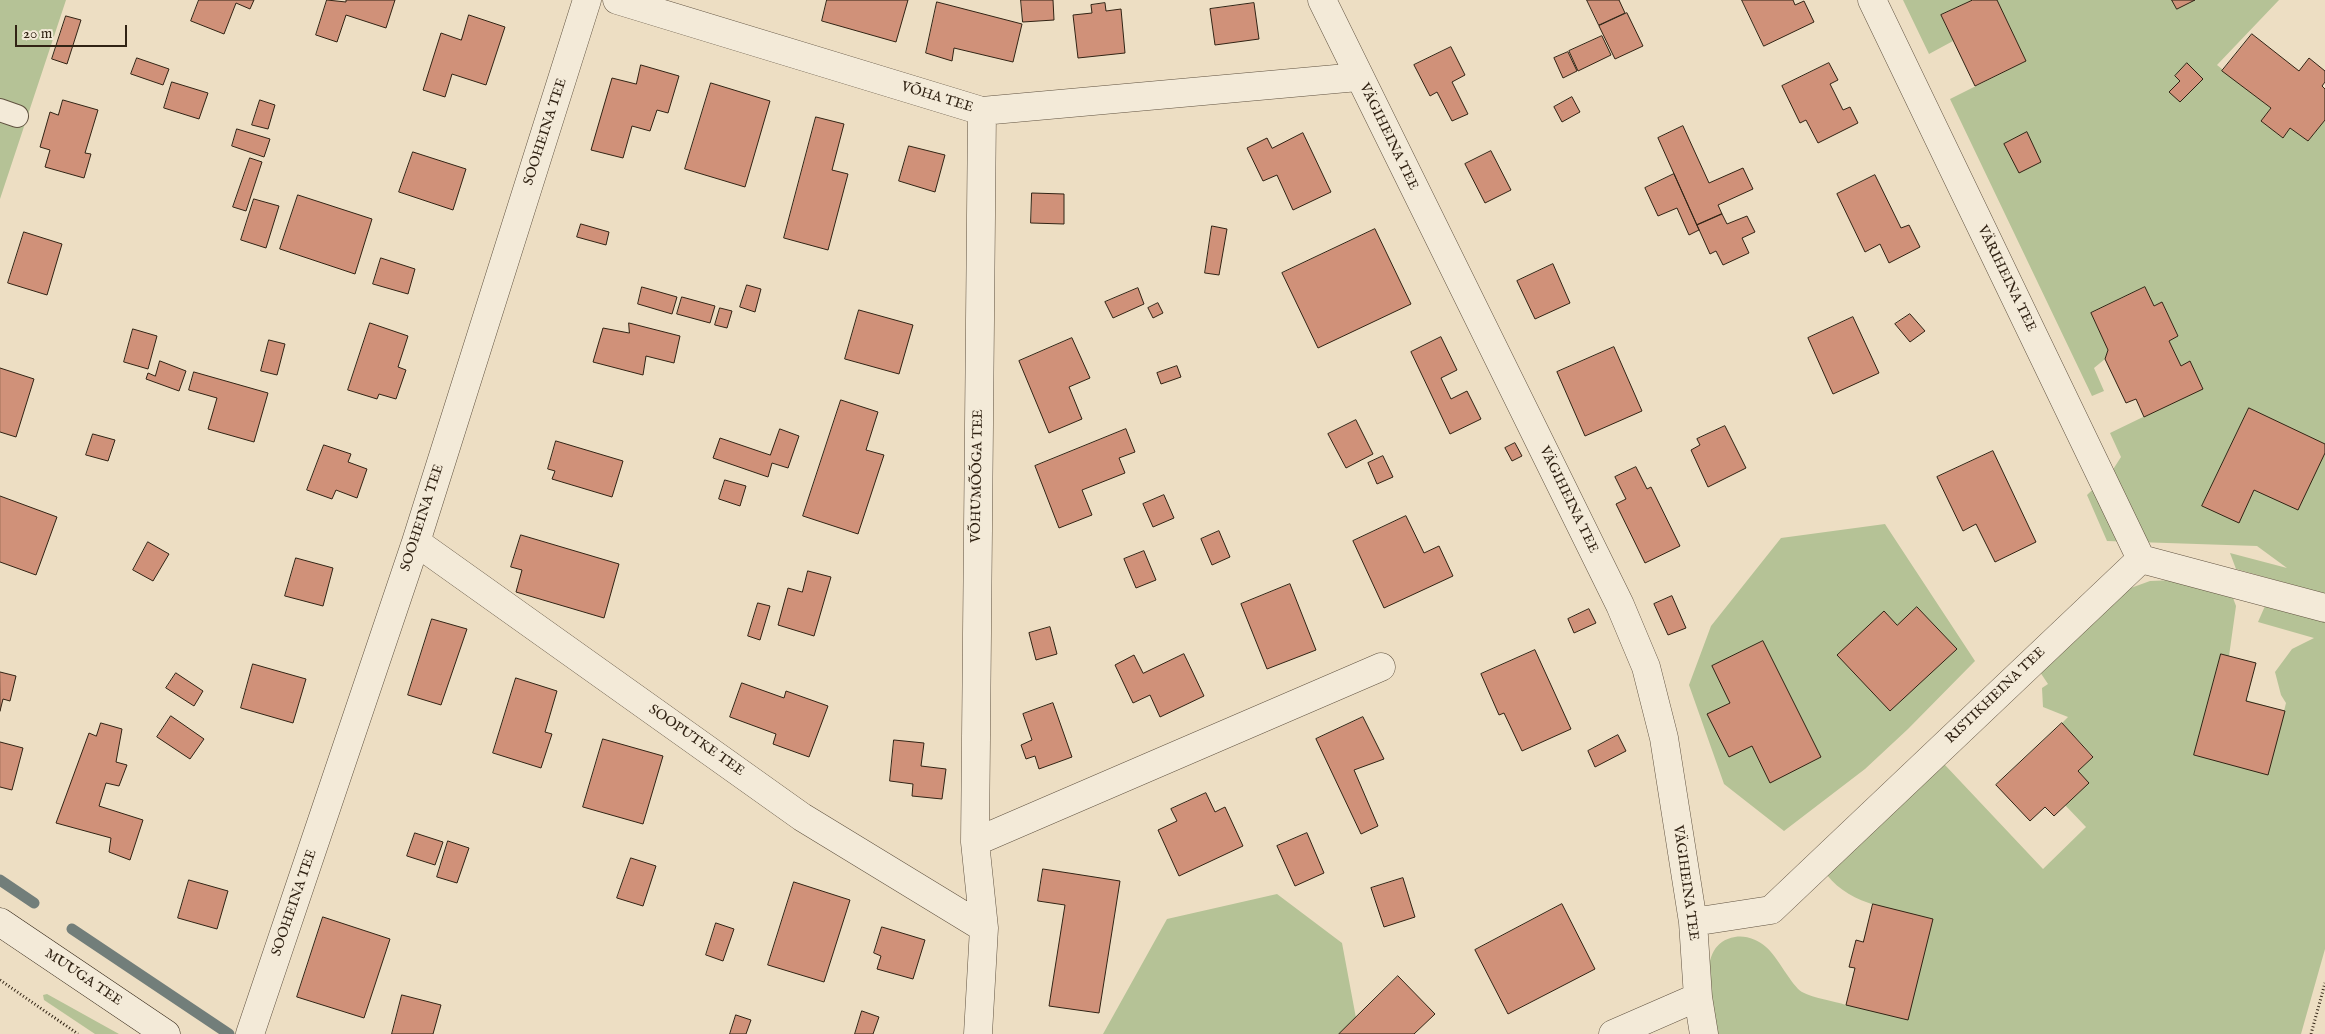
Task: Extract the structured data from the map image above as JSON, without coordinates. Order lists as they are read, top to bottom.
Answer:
{
  "streets": {
    "street": [
      "VÕHA TEE",
      "SOOHEINA TEE",
      "VÄGIHEINA TEE",
      "VÄRIHEINA TEE",
      "VÕHUMÕÕGA TEE",
      "RISTIKHEINA TEE",
      "SOOPUTKE TEE",
      "MUUGA TEE"
    ]
  },
  "crossings": [
    ["VÕHA TEE", "VÄGIHEINA TEE"],
    ["VÕHA TEE", "VÕHUMÕÕGA TEE"],
    ["SOOHEINA TEE", "SOOPUTKE TEE"],
    ["VÄGIHEINA TEE", "RISTIKHEINA TEE"],
    ["VÄRIHEINA TEE", "RISTIKHEINA TEE"],
    ["VÕHUMÕÕGA TEE", "SOOPUTKE TEE"]
  ],
  "scale_bar": "20 m"
}
